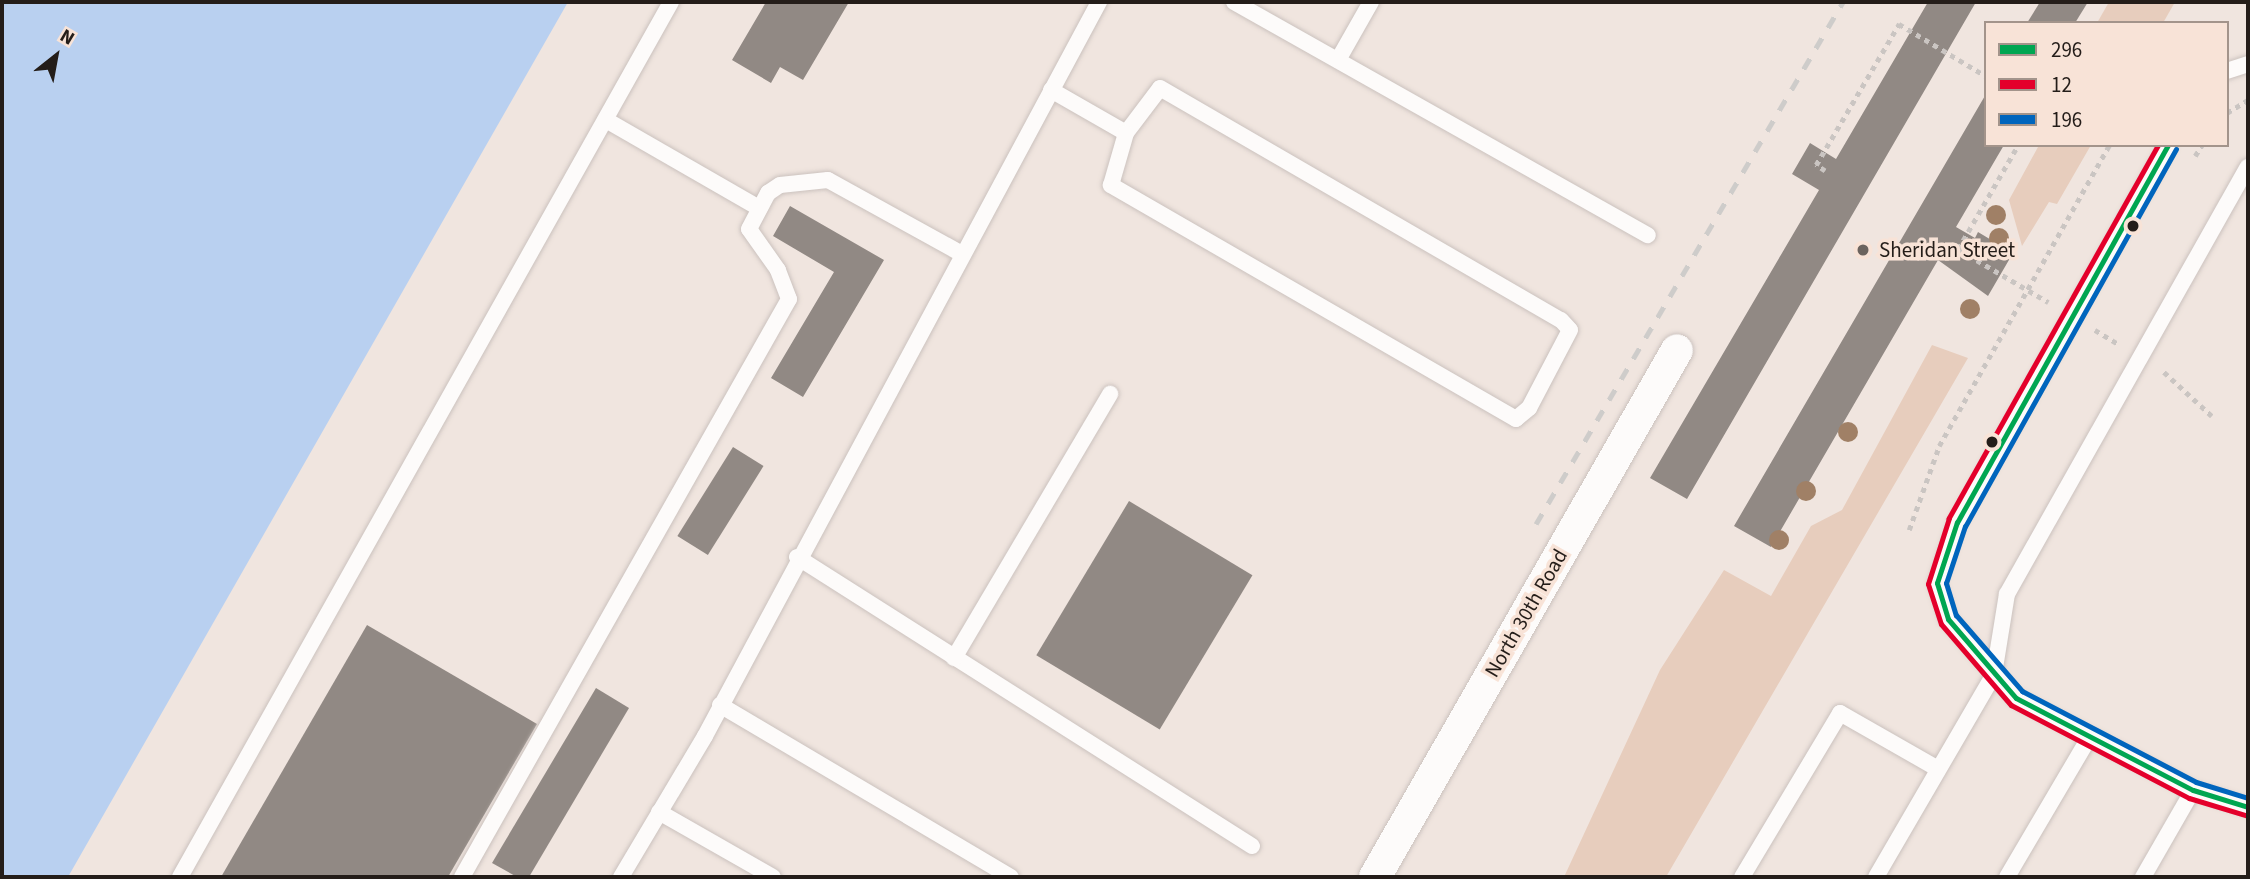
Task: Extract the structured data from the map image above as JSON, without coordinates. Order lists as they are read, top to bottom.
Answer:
{
  "streets": {
    "street": ["North 30th Road"]
  },
  "places": ["Sheridan Street"],
  "lines": ["transit line 296", "transit line 12", "transit line 196"],
  "legend": ["296", "12", "196"],
  "north": "top right"
}
